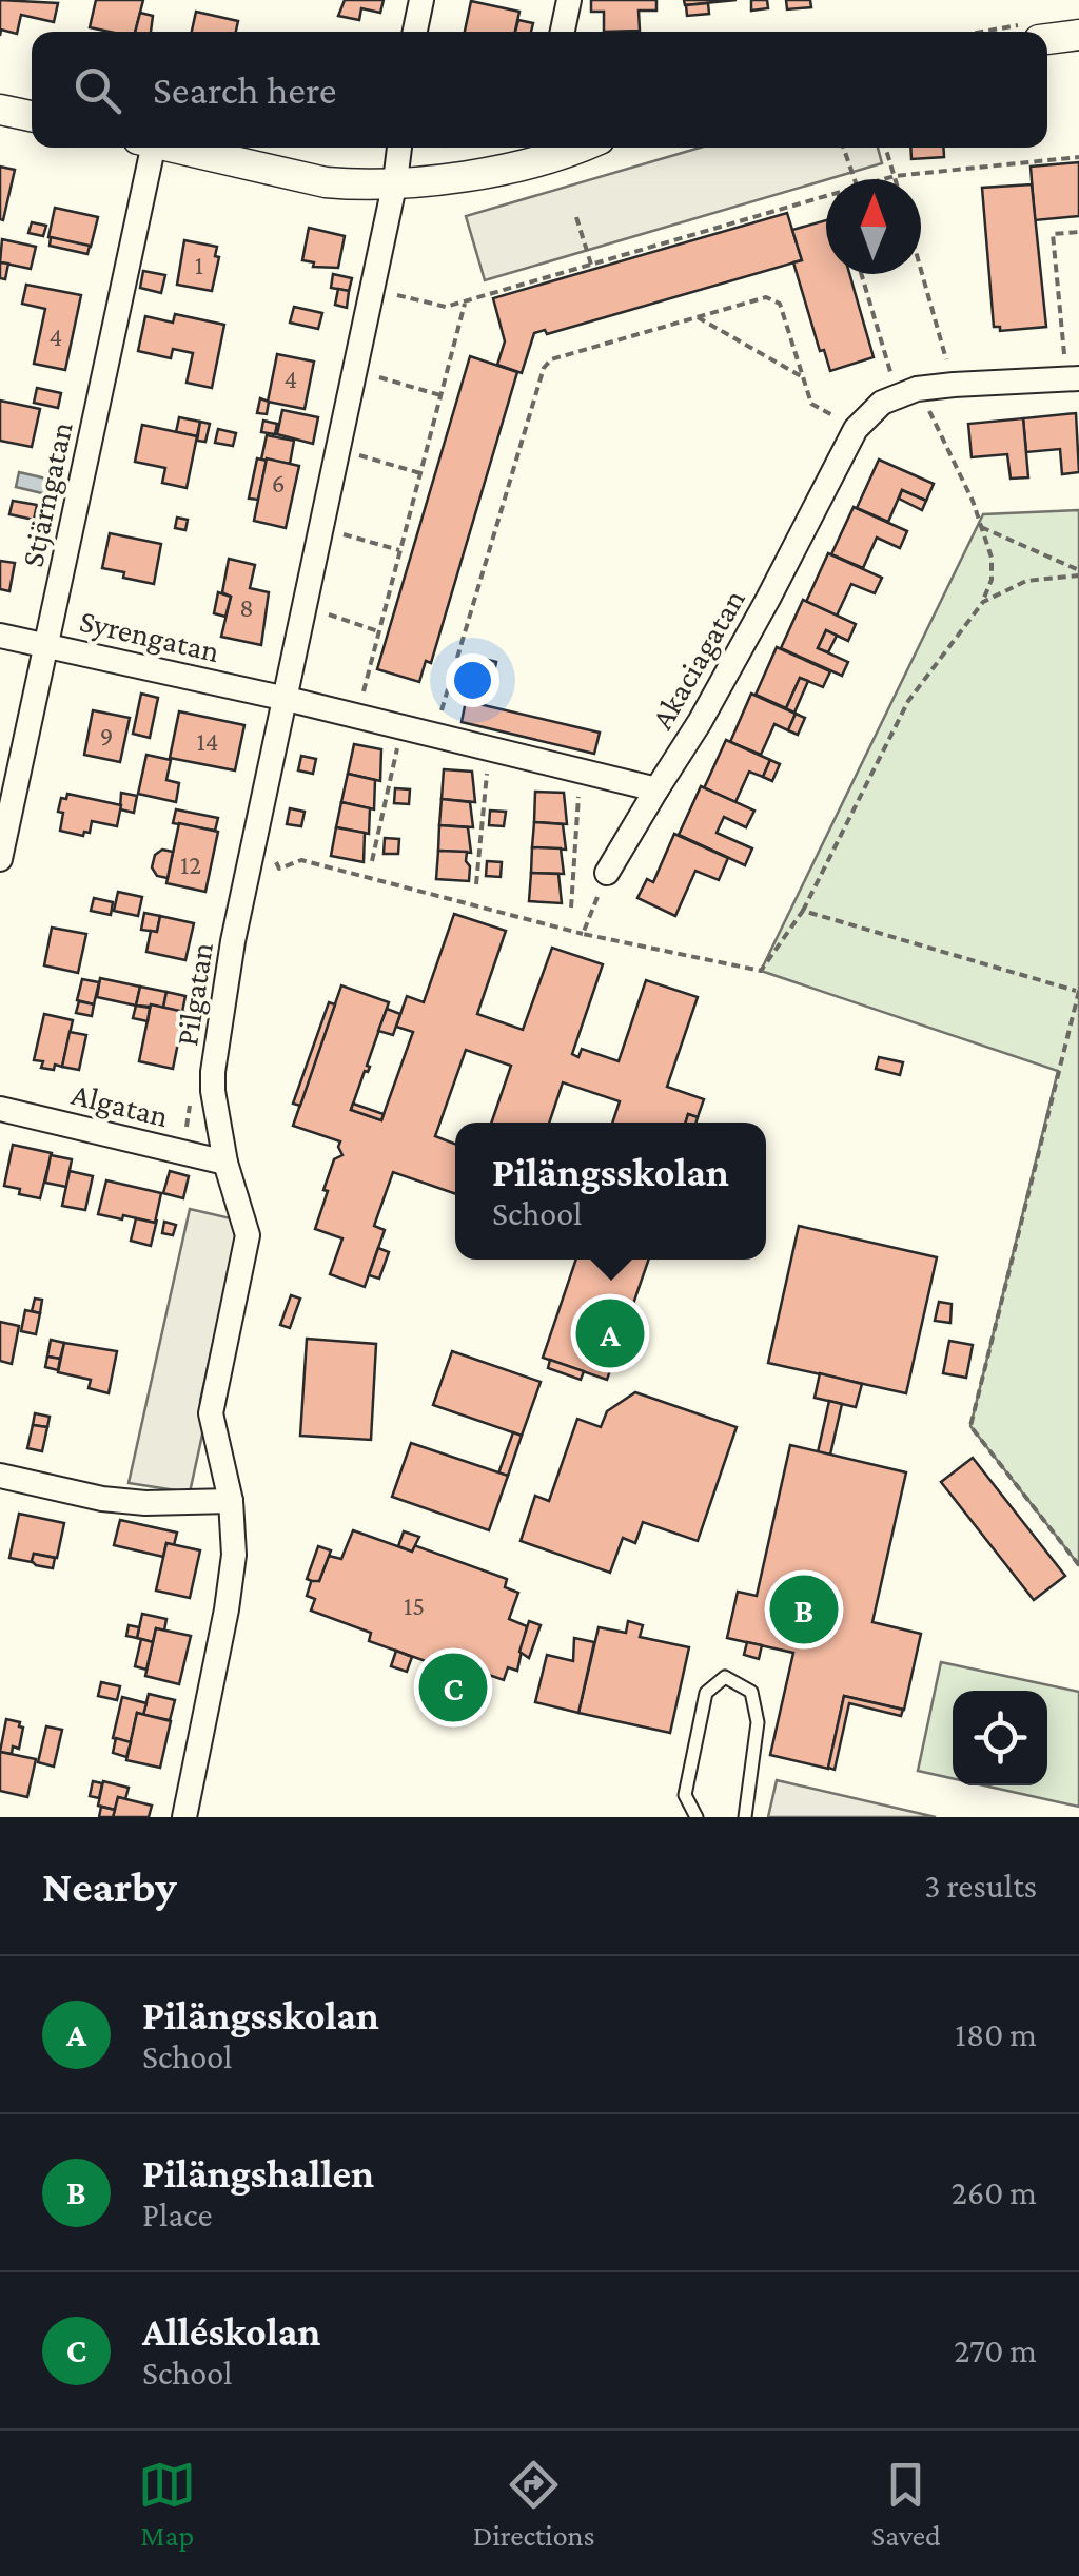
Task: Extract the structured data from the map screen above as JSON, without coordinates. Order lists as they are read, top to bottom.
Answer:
{
  "streets": {
    "street": [
      "Stjärngatan",
      "Syrengatan",
      "Akaciagatan",
      "Pilgatan",
      "Algatan"
    ]
  },
  "crossings": [
    ["Stjärngatan", "Syrengatan"],
    ["Syrengatan", "Pilgatan"],
    ["Pilgatan", "Algatan"]
  ],
  "house_numbers": [
    "1",
    "4",
    "4",
    "6",
    "8",
    "9",
    "14",
    "12",
    "15"
  ],
  "north": "top",
  "page": {
    "search": "Search here",
    "popup": ["Pilängsskolan", "School"],
    "pins": ["A", "B", "C"],
    "heading": ["Nearby", "3 results"],
    "list": [
      {
        "mark": "A",
        "name": "Pilängsskolan",
        "note": "School",
        "value": "180 m"
      },
      {
        "mark": "B",
        "name": "Pilängshallen",
        "note": "Place",
        "value": "260 m"
      },
      {
        "mark": "C",
        "name": "Alléskolan",
        "note": "School",
        "value": "270 m"
      }
    ],
    "nav": ["Map", "Directions", "Saved"]
  }
}
